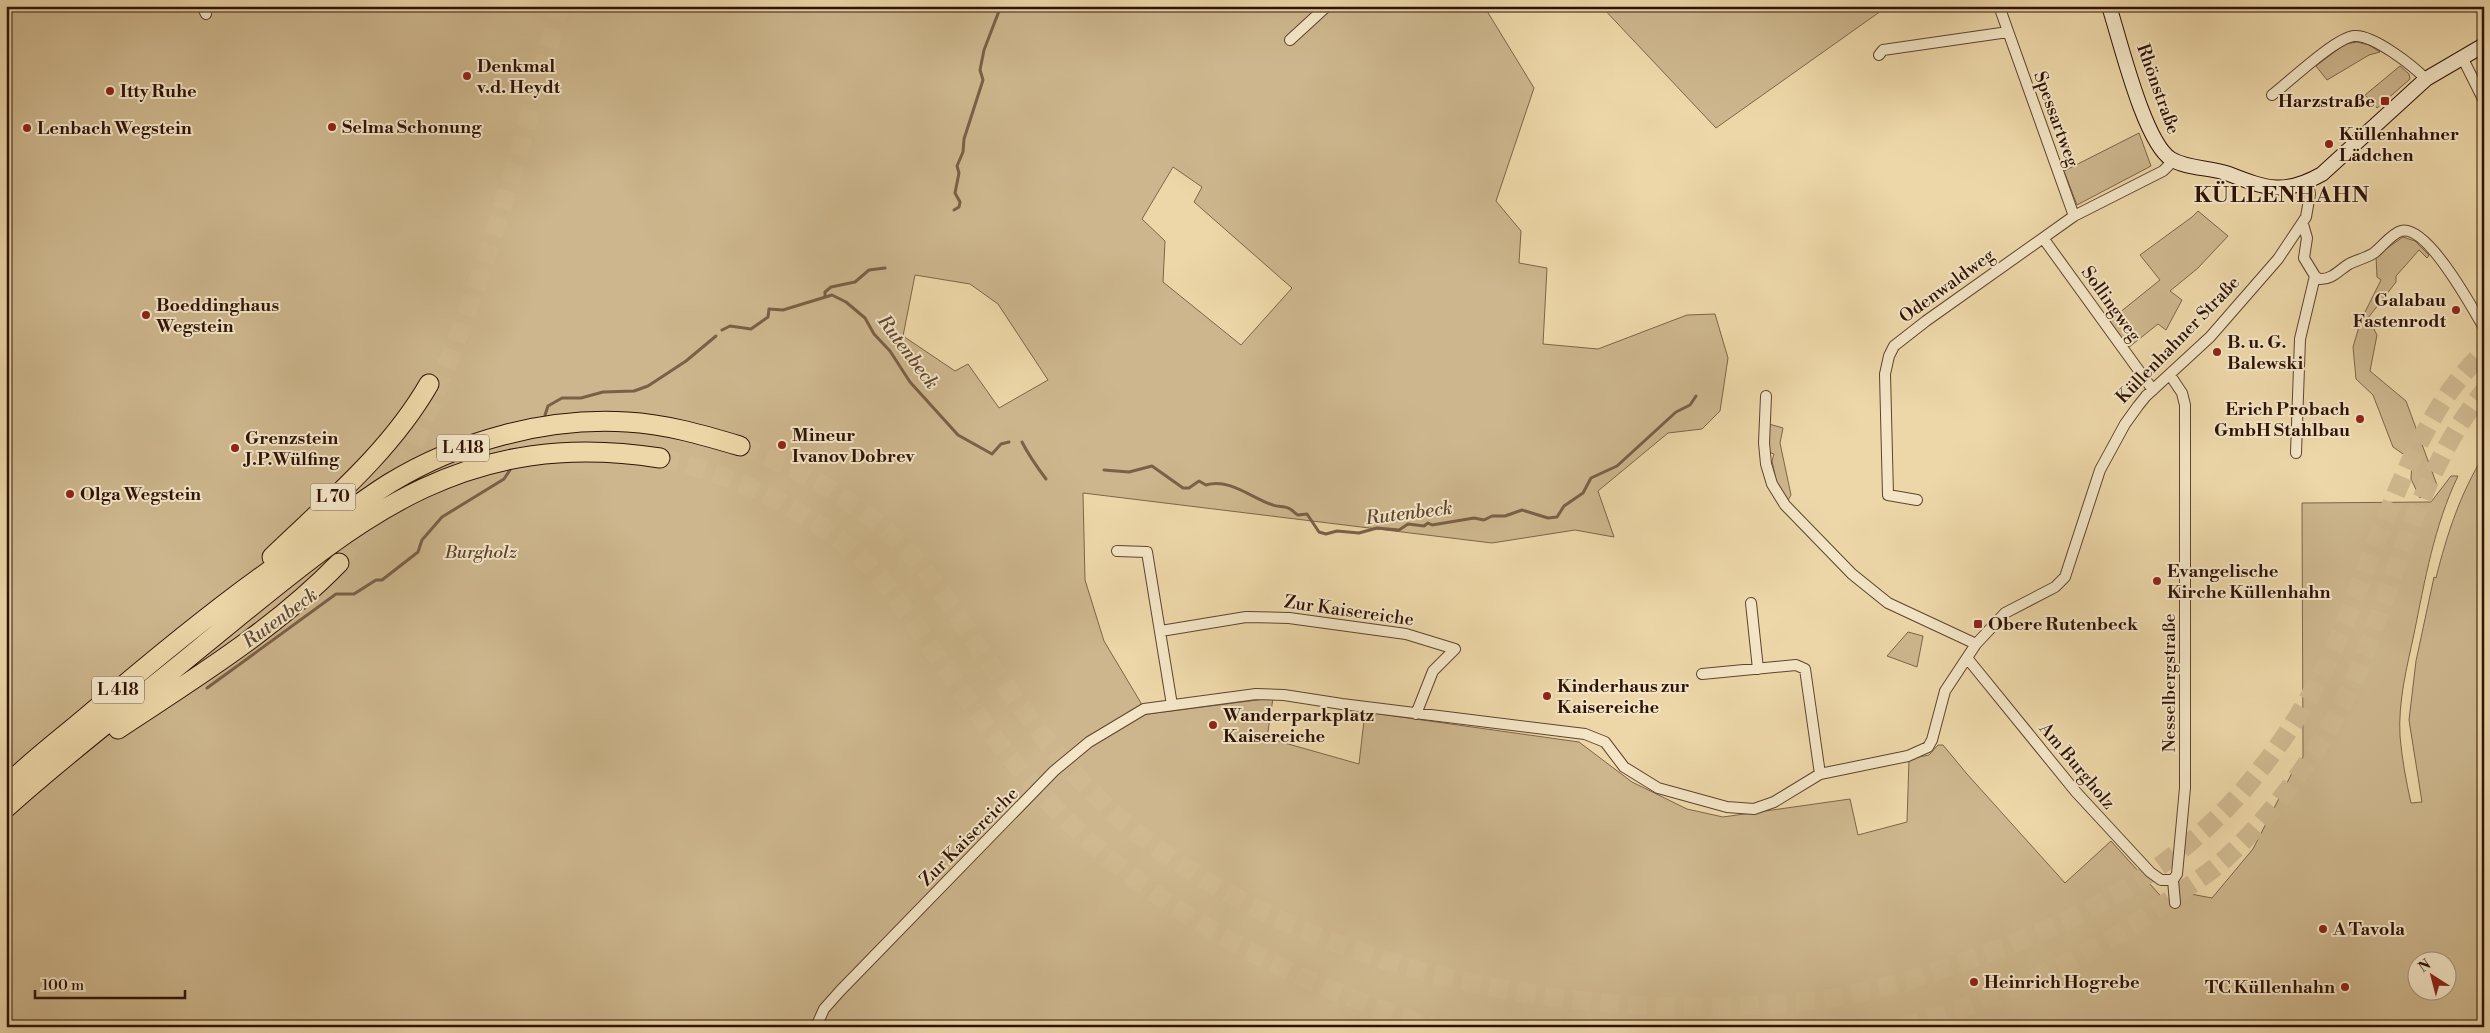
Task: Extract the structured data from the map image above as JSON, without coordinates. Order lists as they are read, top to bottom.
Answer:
{
  "streets": {
    "highway": ["L 418", "L 70"],
    "street": [
      "Rhönstraße",
      "Spessartweg",
      "Odenwaldweg",
      "Sollingweg",
      "Küllenhahner Straße",
      "Zur Kaisereiche",
      "Nesselbergstraße",
      "Am Burgholz"
    ]
  },
  "crossings": [
    ["Rhönstraße", "Odenwaldweg"],
    ["Rhönstraße", "Küllenhahner Straße"],
    ["Spessartweg", "Odenwaldweg"],
    ["Odenwaldweg", "Sollingweg"],
    ["Sollingweg", "Küllenhahner Straße"],
    ["Küllenhahner Straße", "Zur Kaisereiche"],
    ["Küllenhahner Straße", "Nesselbergstraße"],
    ["Küllenhahner Straße", "Am Burgholz"],
    ["L 418", "L 70"],
    ["Nesselbergstraße", "Am Burgholz"]
  ],
  "districts": ["KÜLLENHAHN"],
  "water": ["Rutenbeck"],
  "parks": ["Burgholz"],
  "places": {
    "other": [
      "Denkmal v.d. Heydt",
      "Itty Ruhe",
      "Selma Schonung",
      "Lenbach Wegstein",
      "Küllenhahner Lädchen",
      "Galabau Fastenrodt",
      "Boeddinghaus Wegstein",
      "B. u. G. Balewski",
      "Erich Probach GmbH Stahlbau",
      "Mineur Ivanov Dobrev",
      "Grenzstein J.P.Wülfing",
      "Olga Wegstein",
      "Evangelische Kirche Küllenhahn",
      "Kinderhaus zur Kaisereiche",
      "Wanderparkplatz Kaisereiche",
      "A Tavola",
      "Heinrich Hogrebe",
      "TC Küllenhahn"
    ],
    "transit": ["Harzstraße", "Obere Rutenbeck"]
  },
  "scale_bar": "100 m",
  "north": "top left"
}
